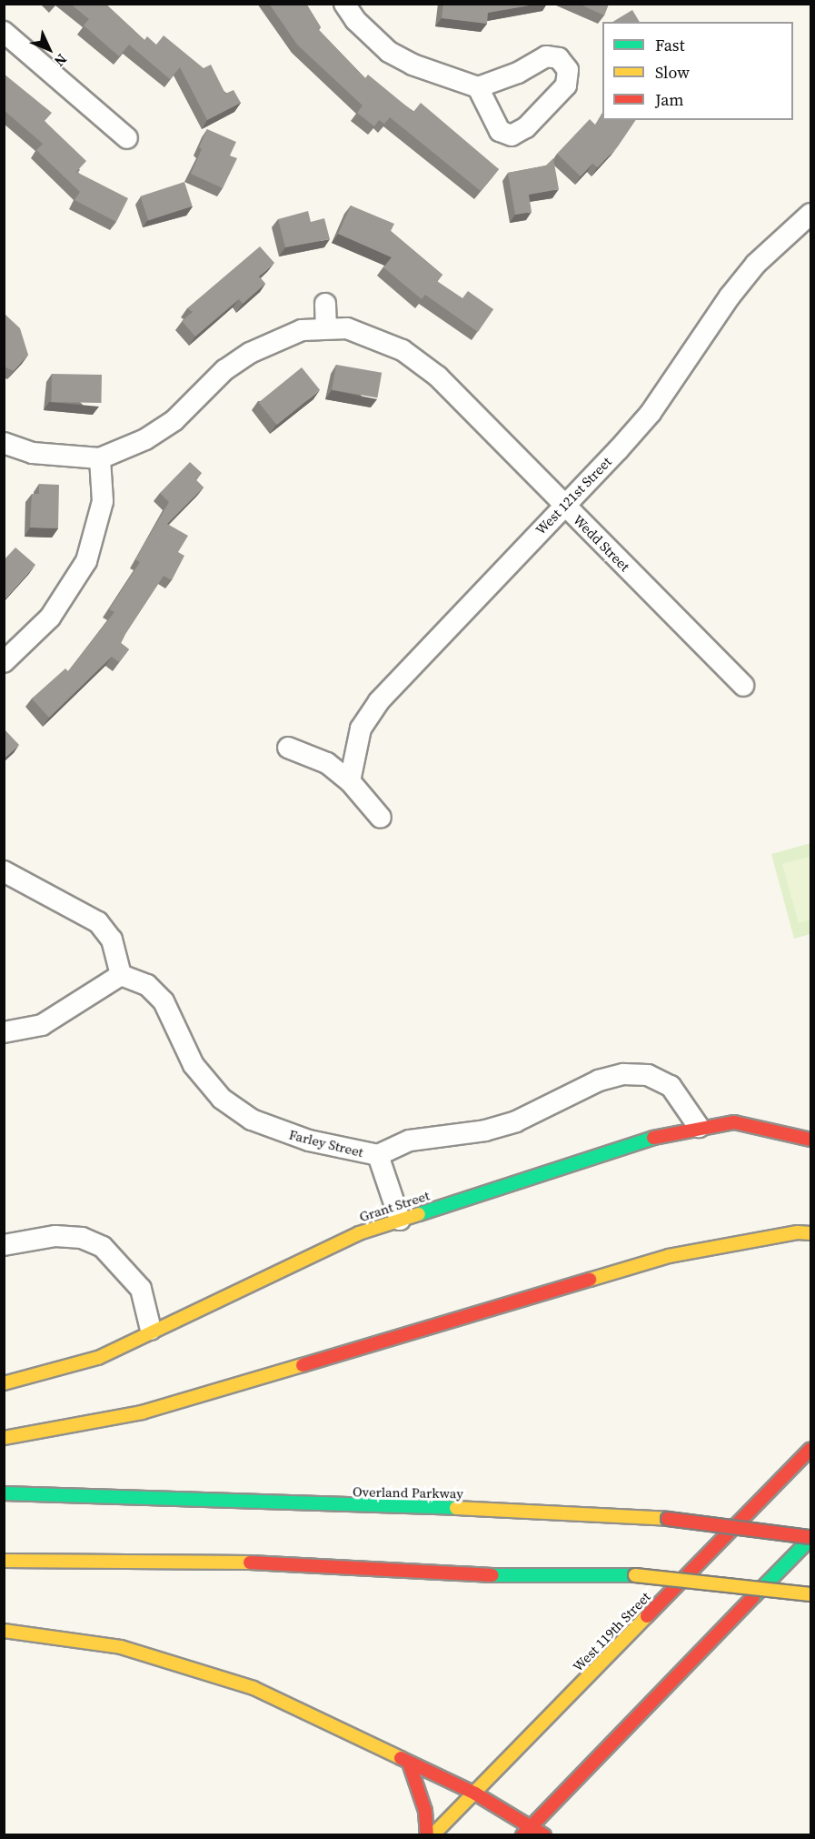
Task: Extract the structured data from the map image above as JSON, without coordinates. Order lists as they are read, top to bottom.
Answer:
{
  "streets": {
    "main road": ["Grant Street", "Overland Parkway", "West 119th Street"],
    "street": ["West 121st Street", "Wedd Street", "Farley Street"]
  },
  "crossings": [
    ["West 121st Street", "Wedd Street"],
    ["Farley Street", "Grant Street"]
  ],
  "legend": ["Fast", "Slow", "Jam"],
  "north": "bottom right"
}
